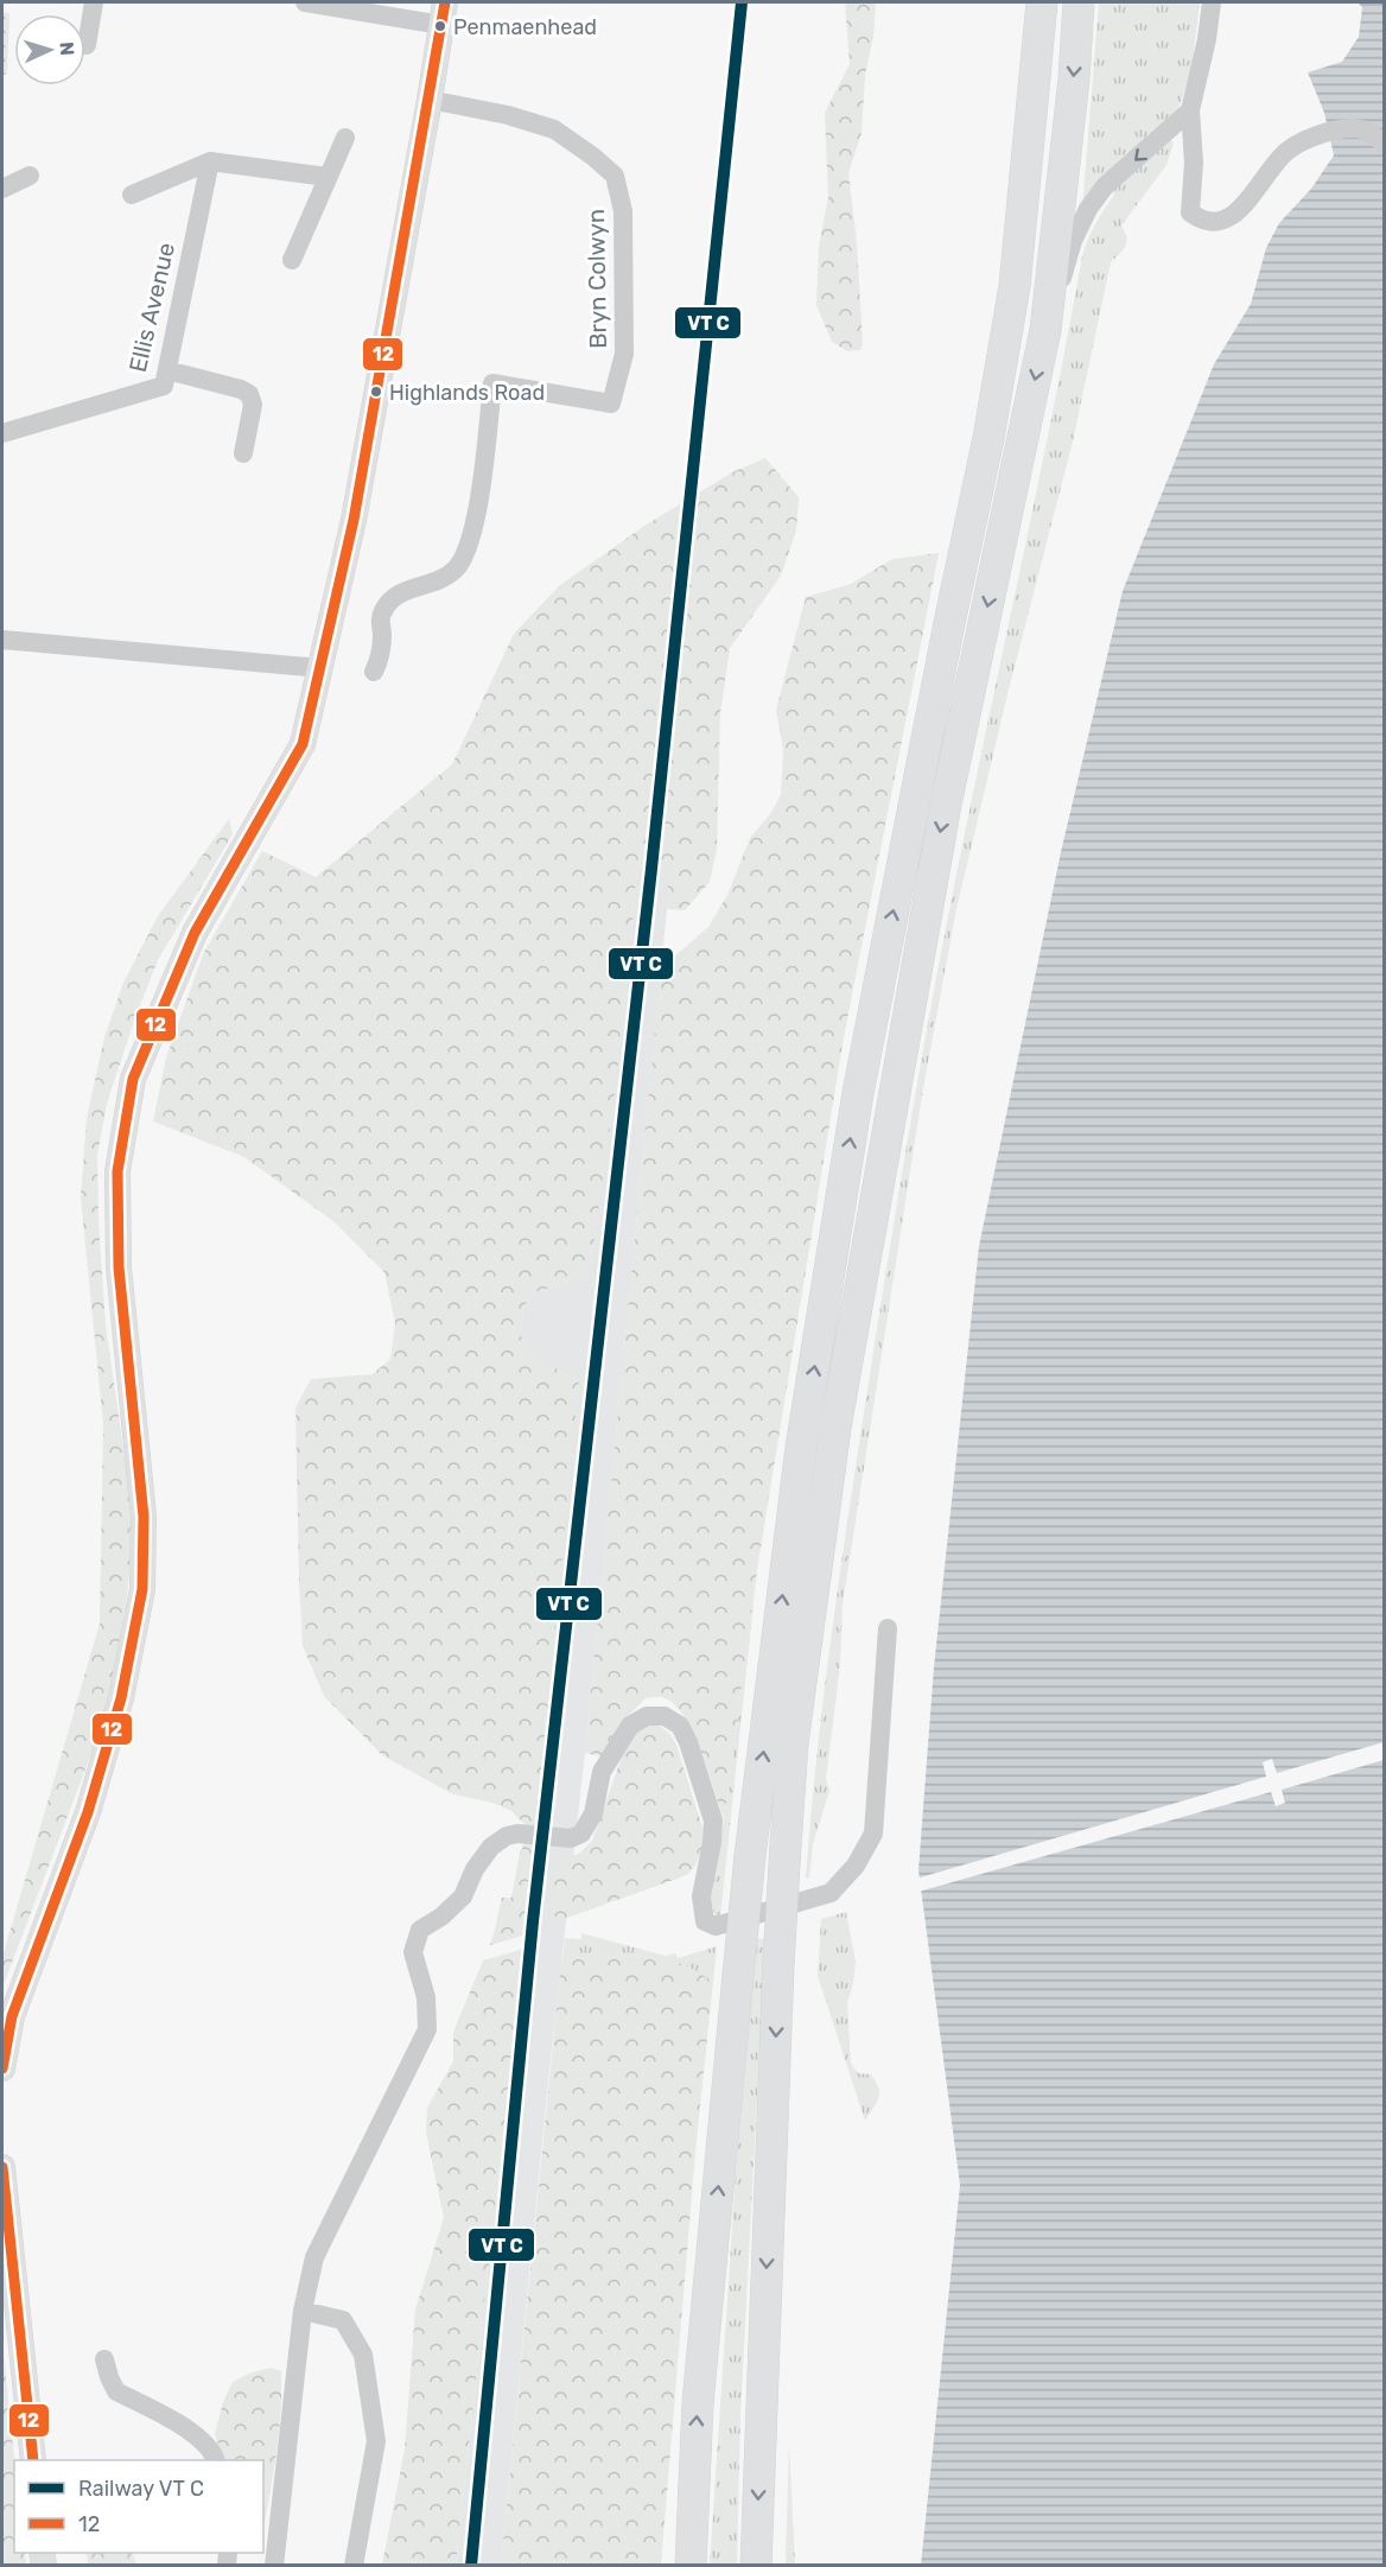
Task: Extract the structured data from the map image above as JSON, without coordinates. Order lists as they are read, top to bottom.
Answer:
{
  "streets": {
    "street": ["Bryn Colwyn", "Ellis Avenue"]
  },
  "places": ["Penmaenhead", "Highlands Road"],
  "lines": ["transit line 12"],
  "legend": ["Railway VT C", "12"],
  "north": "right"
}
